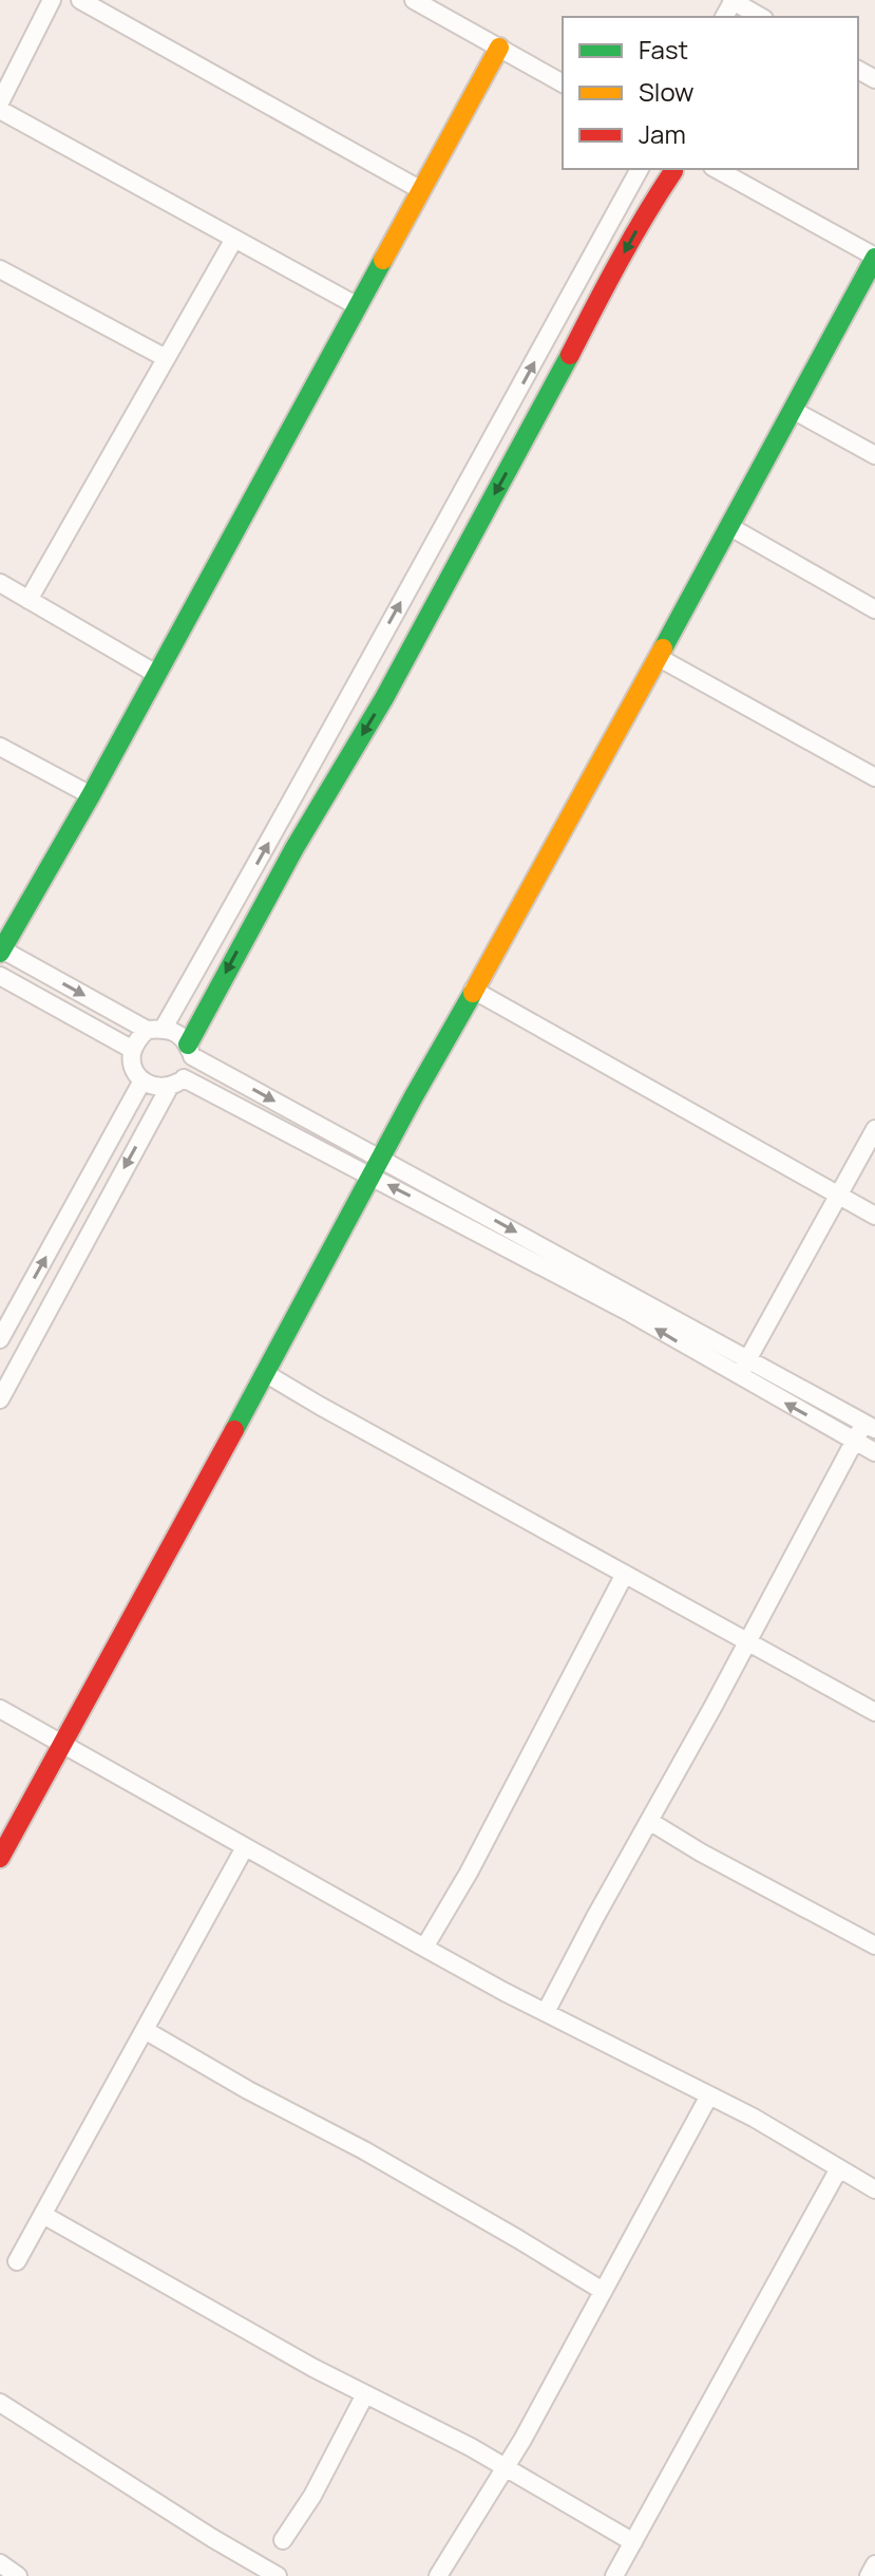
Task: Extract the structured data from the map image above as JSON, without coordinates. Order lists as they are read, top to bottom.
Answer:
{
  "legend": ["Fast", "Slow", "Jam"]
}
